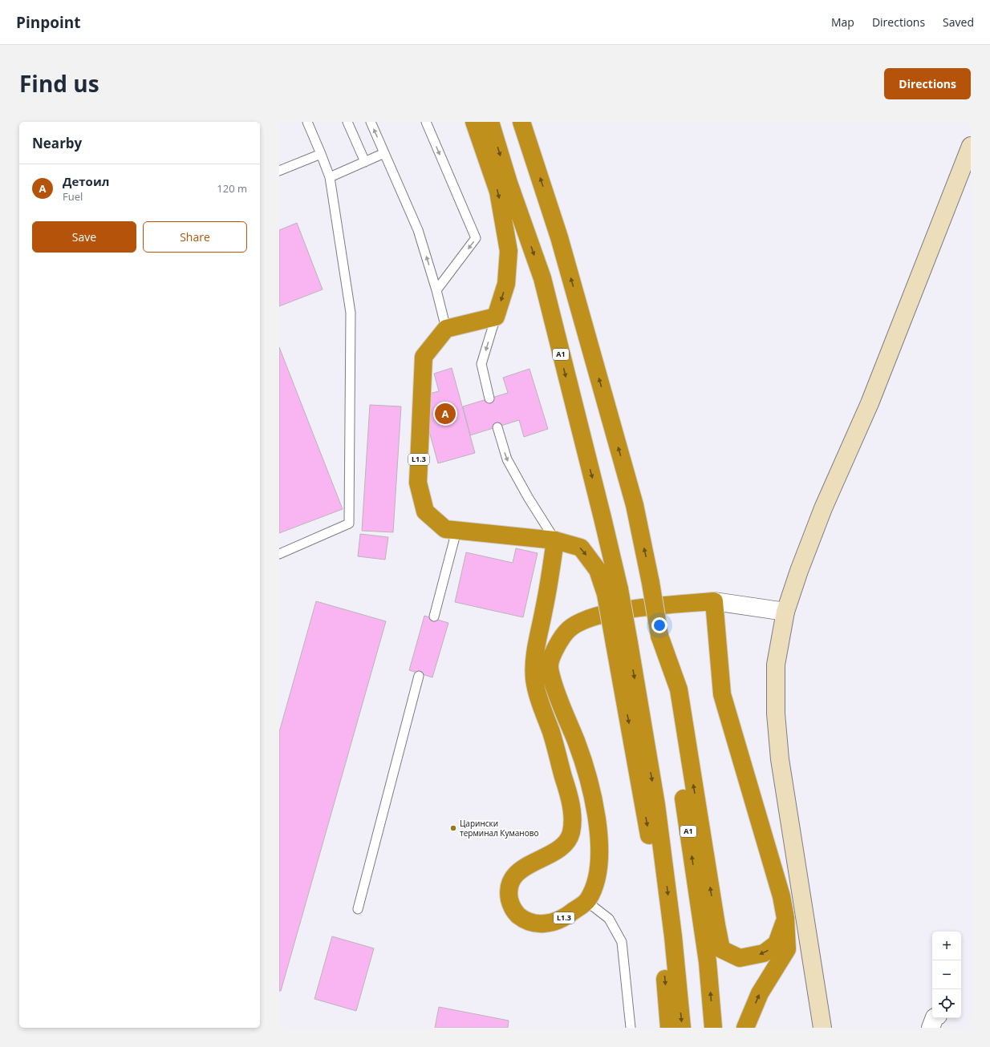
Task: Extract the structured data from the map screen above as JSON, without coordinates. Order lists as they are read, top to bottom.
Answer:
{
  "streets": {
    "highway": ["A1", "L1.3"]
  },
  "crossings": [
    ["A1", "L1.3"]
  ],
  "places": ["Царински терминал Куманово"],
  "page": {
    "header": "Pinpoint",
    "nav": ["Map", "Directions", "Saved"],
    "title": "Find us",
    "buttons": [
      "Directions",
      ["Save", "Share"]
    ],
    "heading": "Nearby",
    "list": [
      {
        "mark": "A",
        "name": "Детоил",
        "note": "Fuel",
        "value": "120 m"
      }
    ],
    "pins": "A",
    "map_buttons": ["+", "−"]
  }
}
